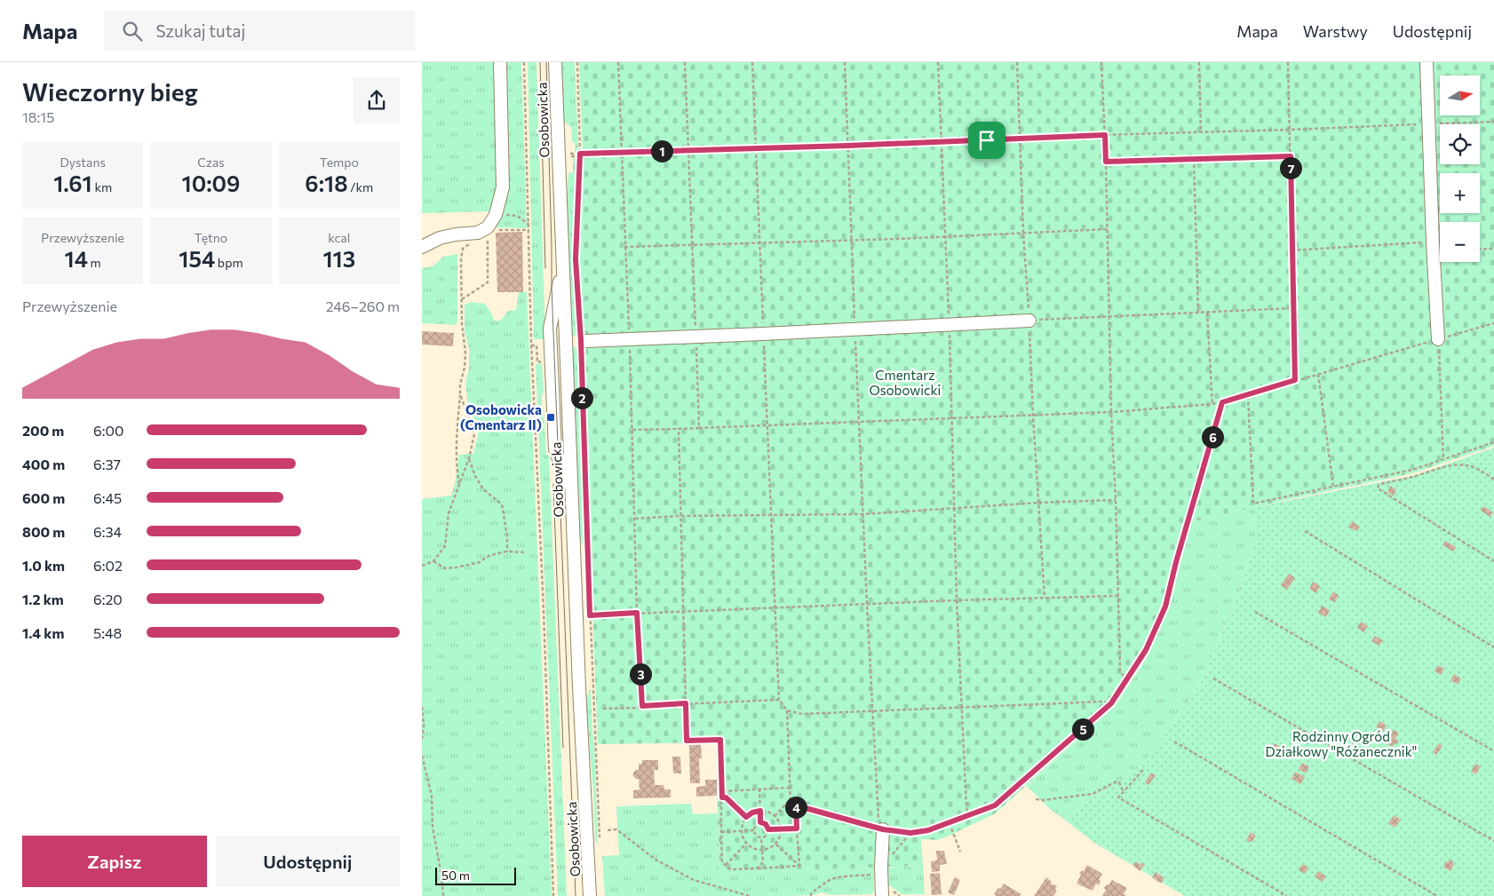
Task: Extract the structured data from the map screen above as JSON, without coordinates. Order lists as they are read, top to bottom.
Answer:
{
  "streets": {
    "street": ["Osobowicka"]
  },
  "parks": ["Cmentarz Osobowicki", "Rodzinny Ogród Działkowy \"Różanecznik\""],
  "places": {
    "transit": ["Osobowicka (Cmentarz II)"]
  },
  "scale_bar": "50 m",
  "north": "right",
  "page": {
    "header": "Mapa",
    "search": "Szukaj tutaj",
    "nav": ["Mapa", "Warstwy", "Udostępnij"],
    "heading": ["Wieczorny bieg", "18:15"],
    "map_buttons": ["+", "−"],
    "stats": [
      ["Dystans", "1.61 km"],
      ["Czas", "10:09"],
      ["Tempo", "6:18 /km"],
      ["Przewyższenie", "14 m"],
      ["Tętno", "154 bpm"],
      ["kcal", "113"]
    ],
    "pins": [
      "1",
      "7",
      "2",
      "6",
      "3",
      "5",
      "4"
    ],
    "chart": ["Przewyższenie", "246–260 m"],
    "list": [
      {
        "name": "200 m",
        "note": "6:00"
      },
      {
        "name": "400 m",
        "note": "6:37"
      },
      {
        "name": "600 m",
        "note": "6:45"
      },
      {
        "name": "800 m",
        "note": "6:34"
      },
      {
        "name": "1.0 km",
        "note": "6:02"
      },
      {
        "name": "1.2 km",
        "note": "6:20"
      },
      {
        "name": "1.4 km",
        "note": "5:48"
      }
    ],
    "buttons": ["Zapisz", "Udostępnij"],
    "scale": "50 m"
  }
}
